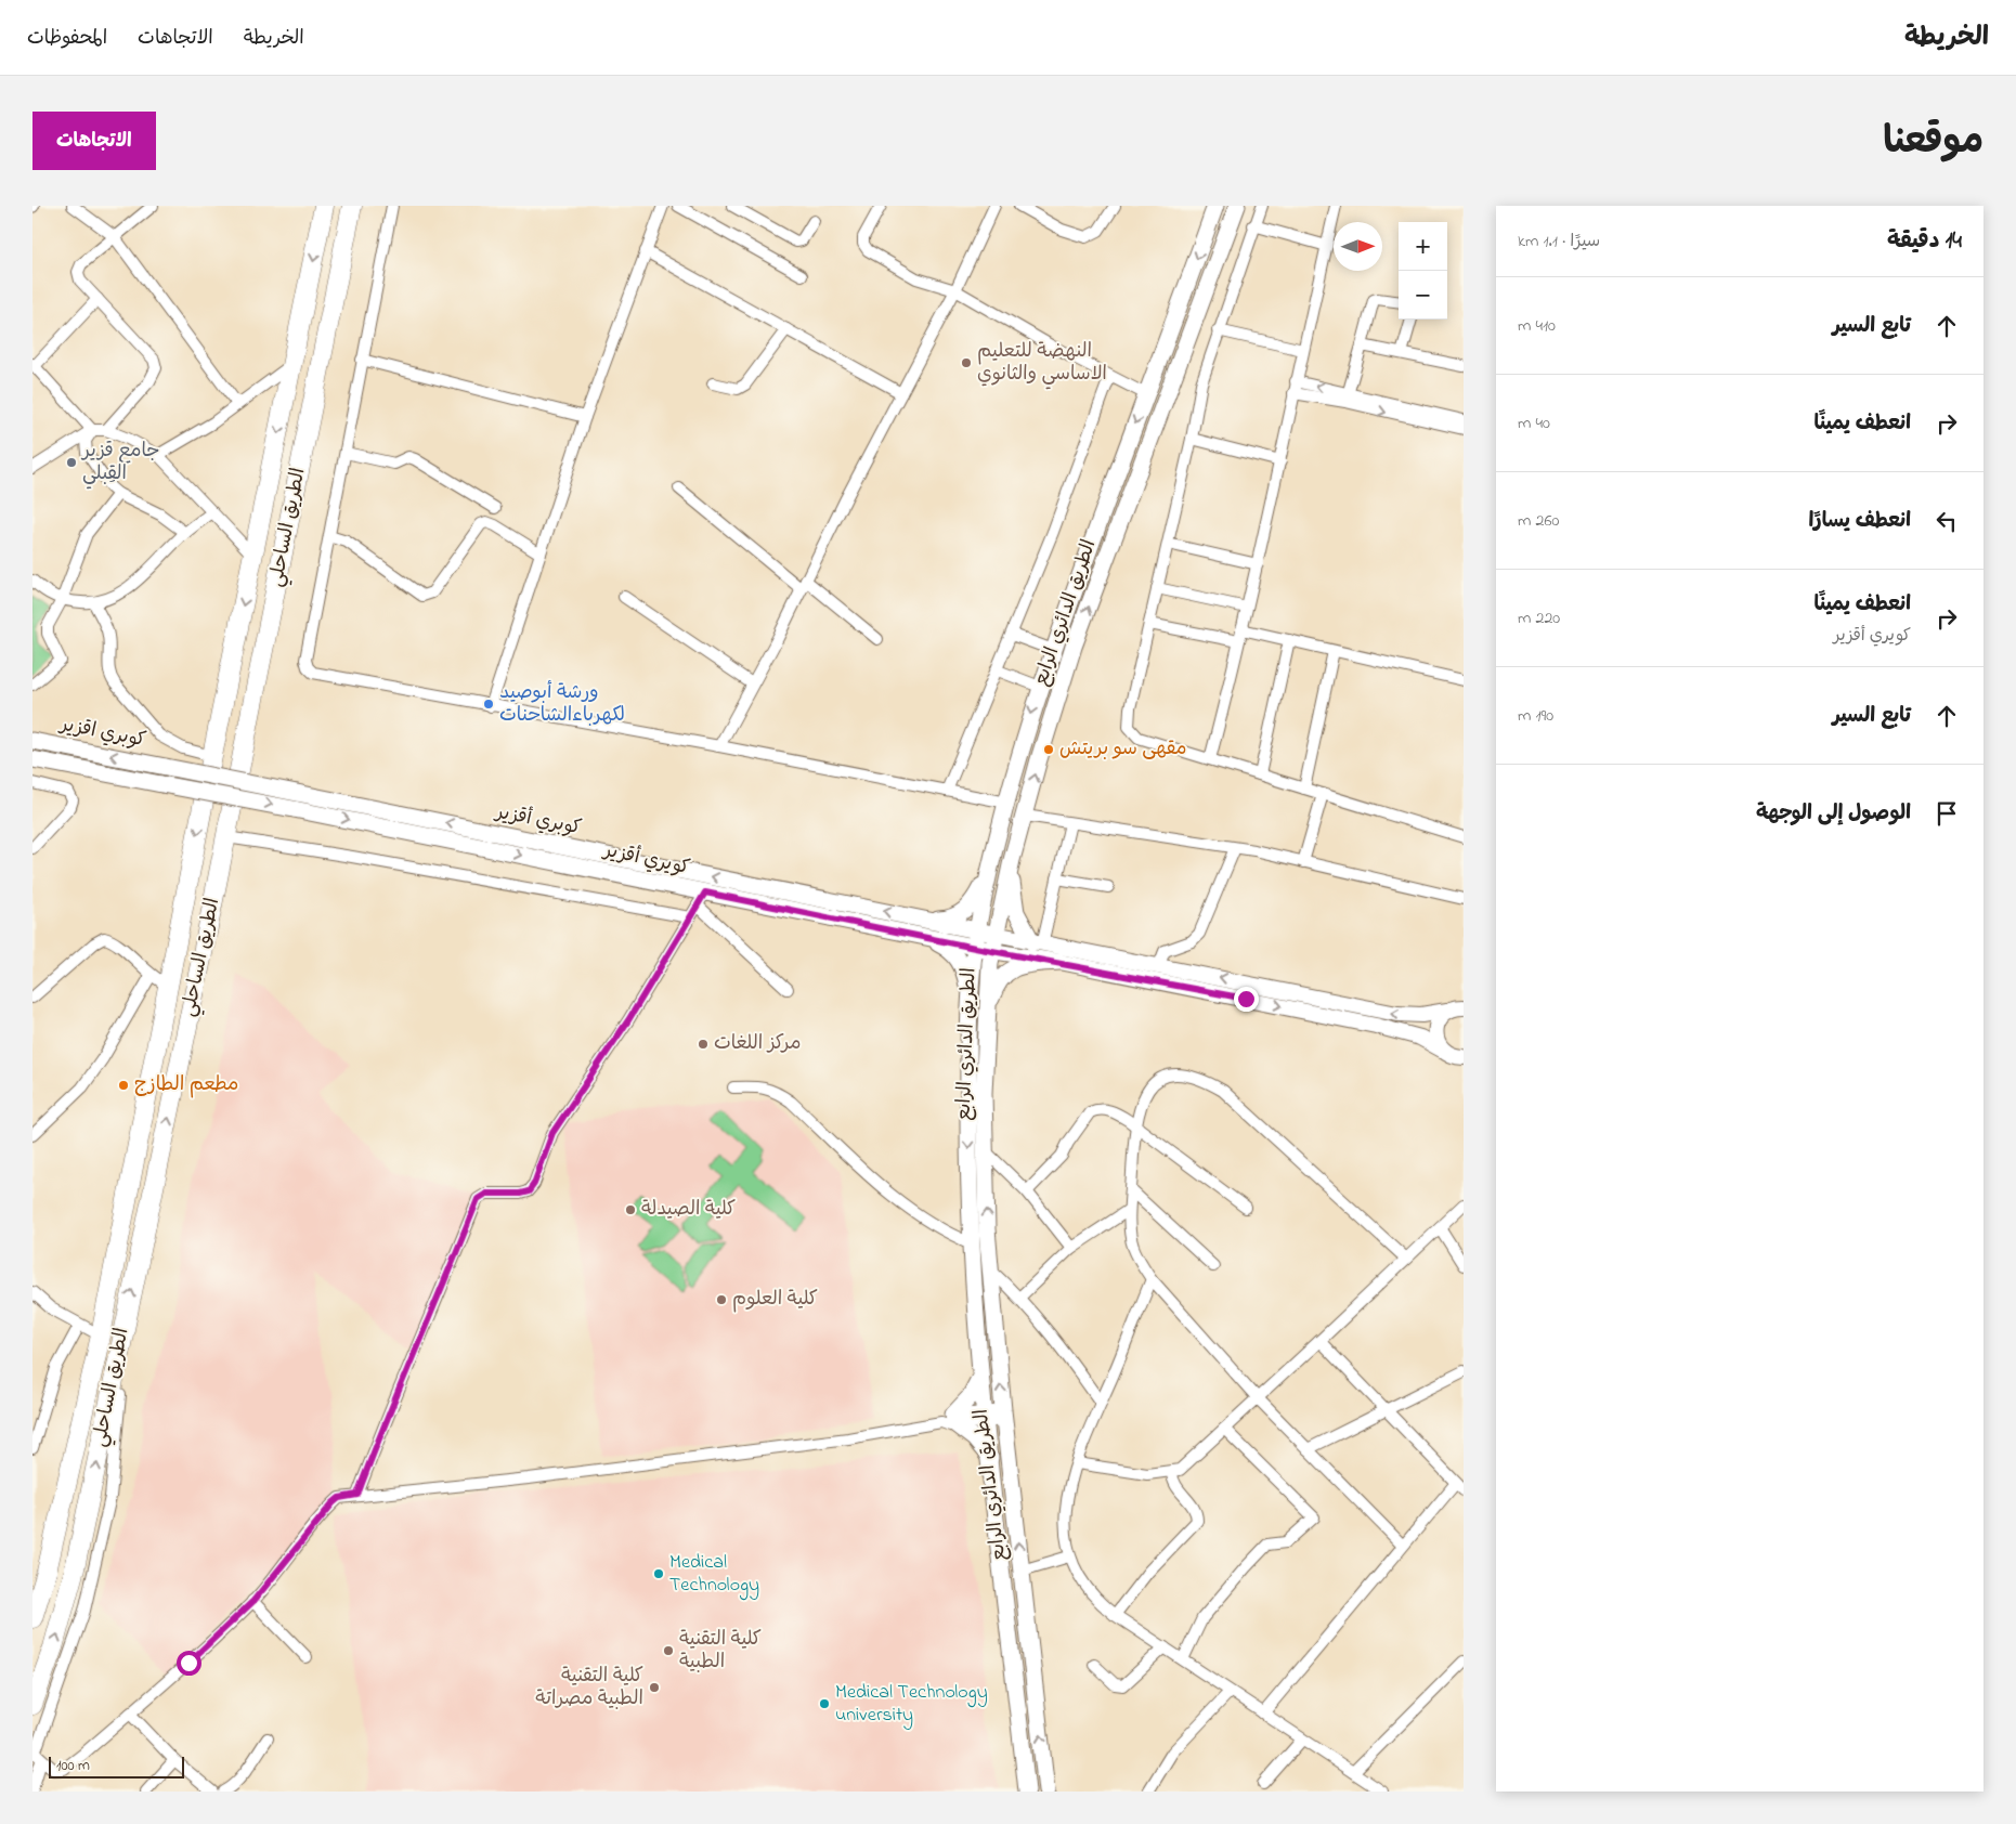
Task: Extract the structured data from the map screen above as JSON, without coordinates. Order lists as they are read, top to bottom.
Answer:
{
  "streets": {
    "highway": ["الطريق الساحلي"],
    "main road": [
      "الطريق الدائري الرابع",
      "كوبري اقزير",
      "كوبري أقزير",
      "كويري أقزير"
    ]
  },
  "crossings": [
    ["الطريق الدائري الرابع", "كوبري أقزير"],
    ["الطريق الدائري الرابع", "كويري أقزير"],
    ["كوبري اقزير", "كوبري أقزير"],
    ["كوبري اقزير", "كويري أقزير"],
    ["كوبري أقزير", "كويري أقزير"]
  ],
  "one_way": ["كوبري أقزير", "كويري أقزير"],
  "places": [
    "النهضة للتعليم الاساسي والثانوي",
    "جامع قزير القِبلي",
    "ورشة أبوصيد لكهرباءالشاحنات",
    "مقهى سو بريتش",
    "مركز اللغات",
    "مطعم الطازج",
    "كلية الصيدلة",
    "كلية العلوم",
    "Medical Technology",
    "كلية التقنية الطبية",
    "كلية التقنية الطبية مصراتة",
    "Medical Technology university"
  ],
  "scale_bar": "100 m",
  "north": "right",
  "page": {
    "header": "الخريطة",
    "nav": ["الخريطة", "الاتجاهات", "المحفوظات"],
    "title": "موقعنا",
    "buttons": "الاتجاهات",
    "heading": ["14 دقيقة", "سيرًا · 1.1 km"],
    "map_buttons": ["+", "−"],
    "list": [
      ["تابع السير", "410 m"],
      ["انعطف يمينًا", "40 m"],
      ["انعطف يسارًا", "260 m"],
      ["انعطف يمينًا", "كويري أقزير", "220 m"],
      ["تابع السير", "190 m"],
      "الوصول إلى الوجهة"
    ],
    "scale": "100 m"
  }
}
